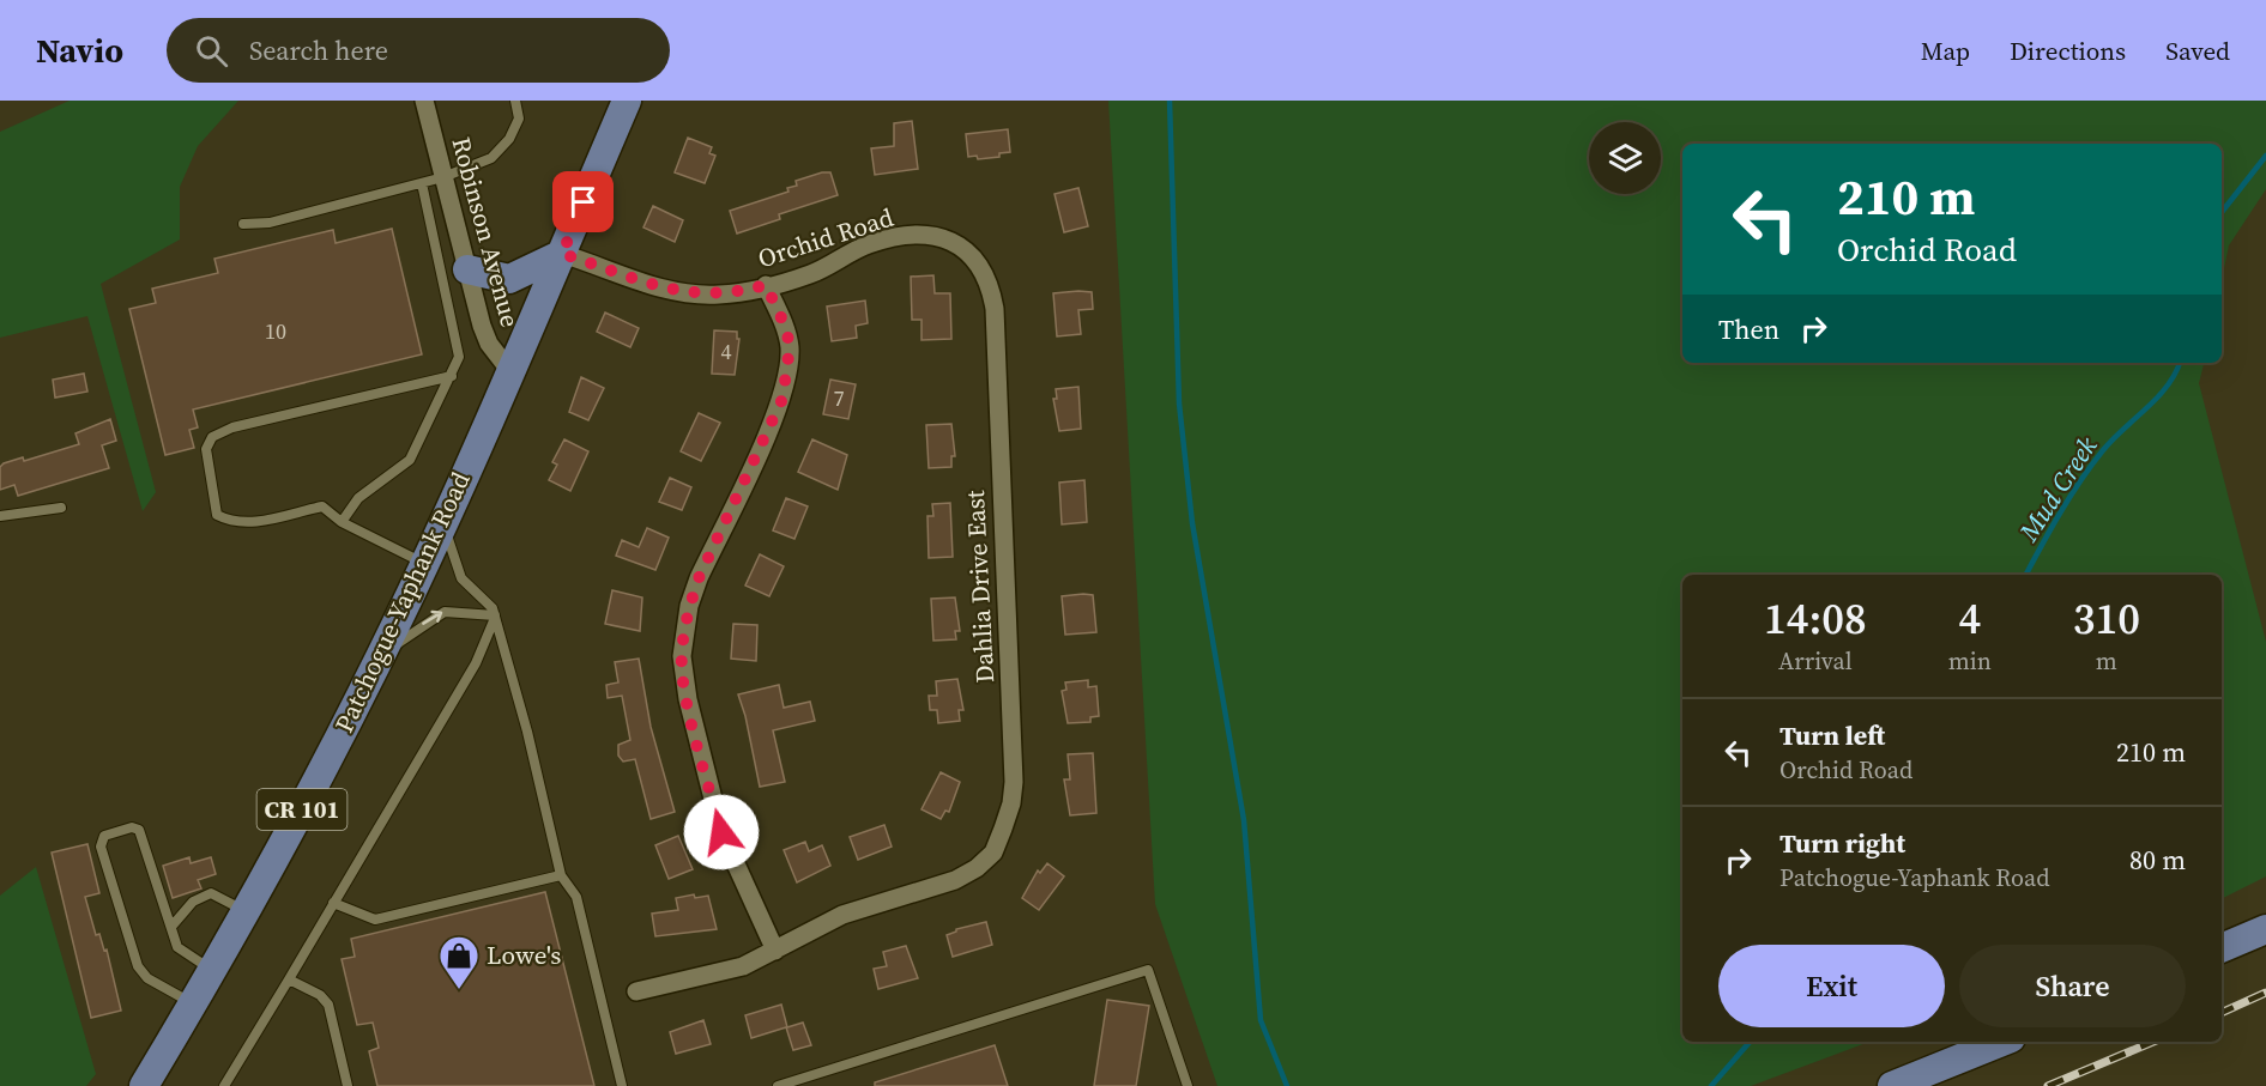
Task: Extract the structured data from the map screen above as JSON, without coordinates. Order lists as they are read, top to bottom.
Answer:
{
  "streets": {
    "main road": ["Patchogue-Yaphank Road", "CR 101"],
    "street": ["Robinson Avenue", "Orchid Road", "Dahlia Drive East"]
  },
  "crossings": [
    ["Robinson Avenue", "Patchogue-Yaphank Road"],
    ["Orchid Road", "Dahlia Drive East"],
    ["Orchid Road", "Patchogue-Yaphank Road"]
  ],
  "water": ["Mud Creek"],
  "places": {
    "shop": ["Lowe's"]
  },
  "house_numbers": ["10", "4", "7"],
  "page": {
    "header": "Navio",
    "search": "Search here",
    "nav": ["Map", "Directions", "Saved"],
    "turn": ["210 m", "Orchid Road"],
    "then": "Then",
    "eta": [
      "14:08",
      "Arrival",
      "4",
      "min",
      "310",
      "m"
    ],
    "list": [
      {
        "name": "Turn left",
        "note": "Orchid Road",
        "value": "210 m"
      },
      {
        "name": "Turn right",
        "note": "Patchogue-Yaphank Road",
        "value": "80 m"
      }
    ],
    "buttons": ["Exit", "Share"]
  }
}
